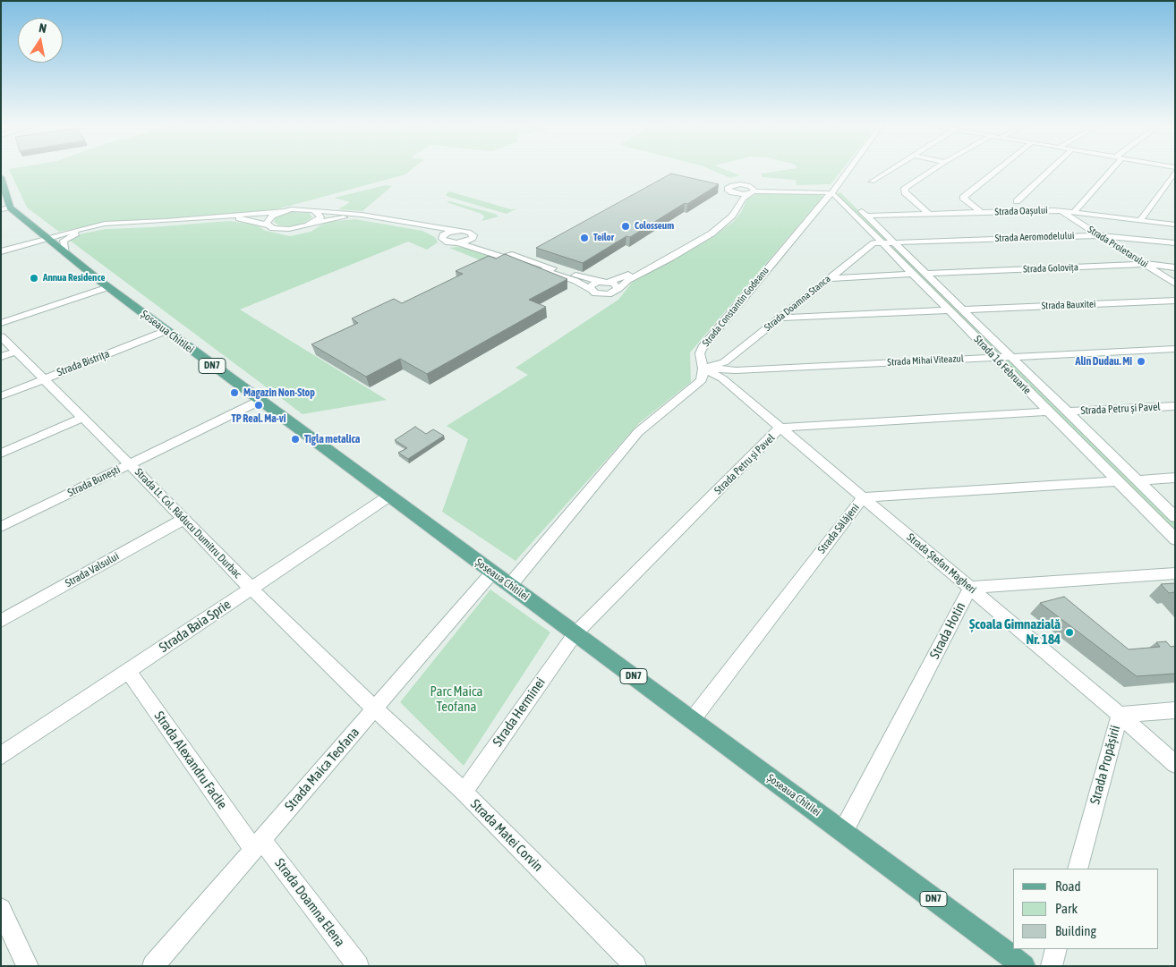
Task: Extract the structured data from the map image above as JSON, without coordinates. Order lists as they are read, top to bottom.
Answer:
{
  "streets": {
    "main road": ["Șoseaua Chitilei", "DN7"],
    "street": [
      "Strada Oașului",
      "Strada Aeromodelului",
      "Strada Proletarului",
      "Strada Golovița",
      "Strada Doamna Stanca",
      "Strada Bauxitei",
      "Strada Constantin Godeanu",
      "Strada Mihai Viteazul",
      "Strada Bistrița",
      "Strada 16 Februarie",
      "Strada Petru și Pavel",
      "Strada Bunești",
      "Strada Lt. Col. Răducu Dumitru Durbac",
      "Strada Sălăjeni",
      "Strada Ștefan Magheri",
      "Strada Valsului",
      "Strada Baia Sprie",
      "Strada Hotin",
      "Strada Herminei",
      "Strada Alexandru Faclie",
      "Strada Propășirii",
      "Strada Maica Teofana",
      "Strada Matei Corvin",
      "Strada Doamna Elena"
    ]
  },
  "crossings": [
    ["Strada Oașului", "Strada Proletarului"],
    ["Strada Oașului", "Strada 16 Februarie"],
    ["Strada Aeromodelului", "Strada Proletarului"],
    ["Strada Aeromodelului", "Strada Doamna Stanca"],
    ["Strada Aeromodelului", "Strada 16 Februarie"],
    ["Strada Proletarului", "Strada Golovița"],
    ["Strada Golovița", "Strada 16 Februarie"],
    ["Strada Doamna Stanca", "Strada Constantin Godeanu"],
    ["Strada Doamna Stanca", "Strada Mihai Viteazul"],
    ["Strada Doamna Stanca", "Strada 16 Februarie"],
    ["Strada Doamna Stanca", "Strada Ștefan Magheri"],
    ["Strada Bauxitei", "Strada 16 Februarie"],
    ["Strada Constantin Godeanu", "Strada Mihai Viteazul"],
    ["Strada Constantin Godeanu", "Strada 16 Februarie"],
    ["Strada Constantin Godeanu", "Strada Ștefan Magheri"],
    ["Șoseaua Chitilei", "Strada Bistrița"],
    ["Șoseaua Chitilei", "Strada Petru și Pavel"],
    ["Șoseaua Chitilei", "Strada Bunești"],
    ["Șoseaua Chitilei", "Strada Sălăjeni"],
    ["Șoseaua Chitilei", "Strada Baia Sprie"],
    ["Șoseaua Chitilei", "Strada Hotin"],
    ["Șoseaua Chitilei", "Strada Herminei"],
    ["Șoseaua Chitilei", "Strada Maica Teofana"],
    ["Strada Mihai Viteazul", "Strada 16 Februarie"],
    ["Strada Mihai Viteazul", "Strada Ștefan Magheri"],
    ["Strada Bistrița", "Strada Lt. Col. Răducu Dumitru Durbac"],
    ["Strada 16 Februarie", "Strada Petru și Pavel"],
    ["Strada 16 Februarie", "Strada Sălăjeni"],
    ["Strada Petru și Pavel", "Strada Ștefan Magheri"],
    ["Strada Petru și Pavel", "Strada Herminei"],
    ["Strada Bunești", "Strada Lt. Col. Răducu Dumitru Durbac"],
    ["Strada Lt. Col. Răducu Dumitru Durbac", "Strada Valsului"],
    ["Strada Lt. Col. Răducu Dumitru Durbac", "Strada Baia Sprie"],
    ["Strada Lt. Col. Răducu Dumitru Durbac", "Strada Maica Teofana"],
    ["Strada Lt. Col. Răducu Dumitru Durbac", "Strada Matei Corvin"],
    ["Strada Sălăjeni", "Strada Ștefan Magheri"],
    ["Strada Ștefan Magheri", "Strada Hotin"],
    ["Strada Ștefan Magheri", "Strada Propășirii"],
    ["Strada Baia Sprie", "Strada Alexandru Faclie"],
    ["Strada Herminei", "Strada Matei Corvin"],
    ["Strada Alexandru Faclie", "Strada Maica Teofana"],
    ["Strada Alexandru Faclie", "Strada Doamna Elena"],
    ["Strada Maica Teofana", "Strada Matei Corvin"],
    ["Strada Maica Teofana", "Strada Doamna Elena"]
  ],
  "parks": ["Parc Maica Teofana"],
  "places": [
    "Colosseum",
    "Teilor",
    "Annua Residence",
    "Alin Dudau. Mi",
    "Magazin Non-Stop",
    "TP Real. Ma-vi",
    "Tigla metalica",
    "Școala Gimnazială Nr. 184"
  ],
  "legend": ["Road", "Park", "Building"],
  "north": "top"
}
